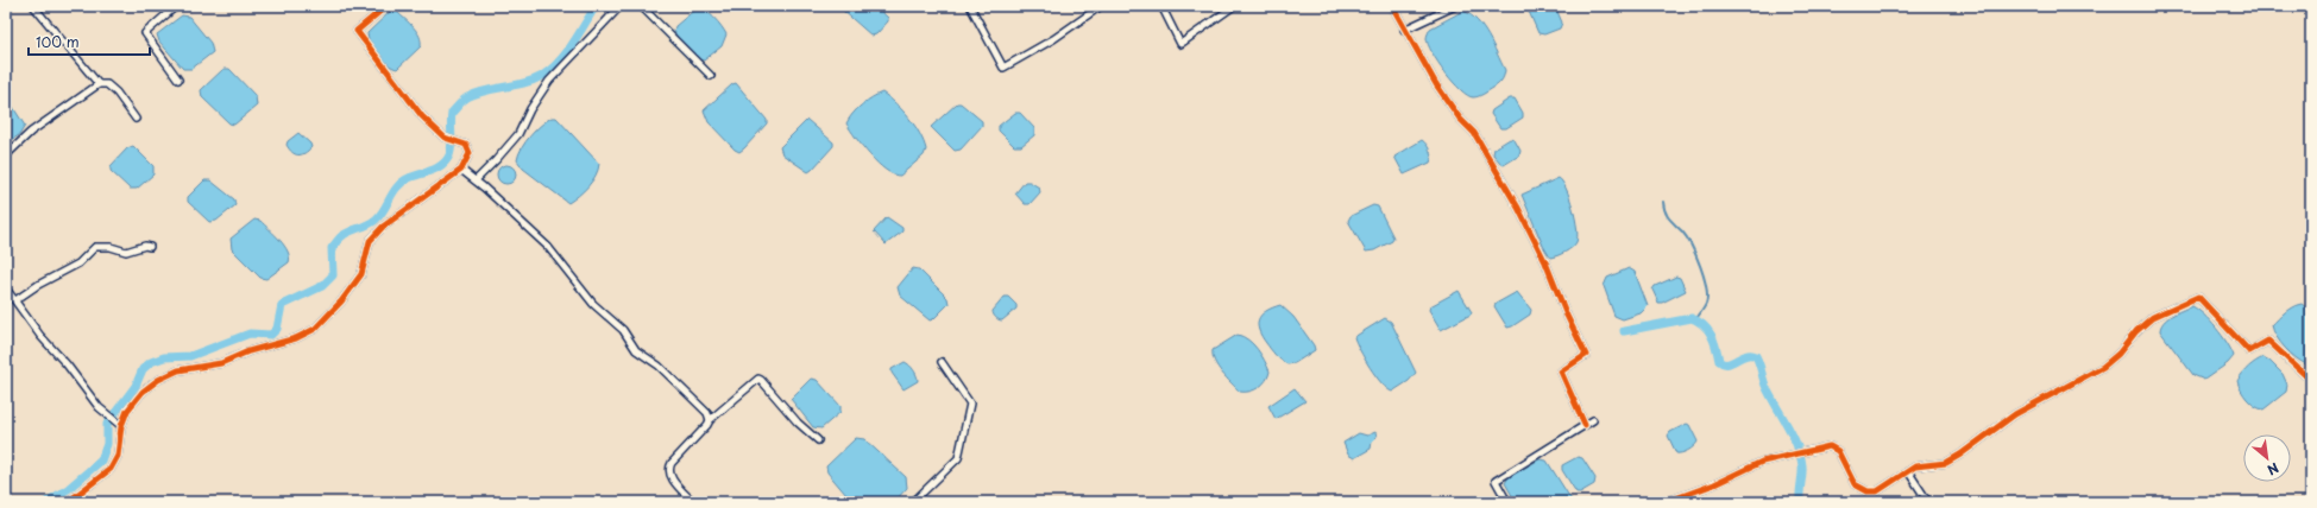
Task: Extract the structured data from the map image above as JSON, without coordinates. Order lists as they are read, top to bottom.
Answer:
{
  "scale_bar": "100 m",
  "north": "bottom right"
}
